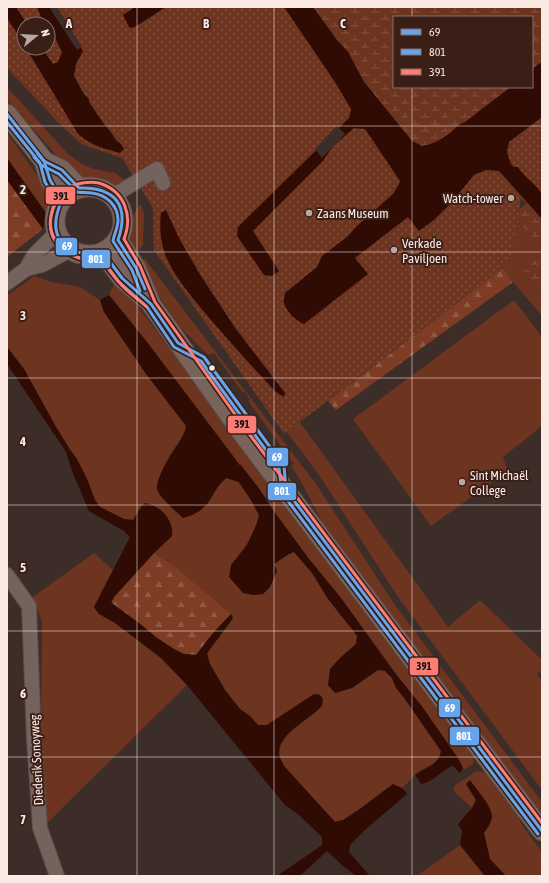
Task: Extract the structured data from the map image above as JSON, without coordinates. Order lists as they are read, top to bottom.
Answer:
{
  "streets": {
    "street": ["Diederik Sonoyweg"]
  },
  "places": [
    "Watch-tower",
    "Zaans Museum",
    "Verkade Paviljoen",
    "Sint Michaël College"
  ],
  "lines": ["transit line 69", "transit line 801", "transit line 391"],
  "legend": ["69", "801", "391"],
  "north": "right",
  "grid": {
    "columns": ["A", "B", "C"],
    "rows": [
      "2",
      "3",
      "4",
      "5",
      "6",
      "7"
    ]
  }
}
